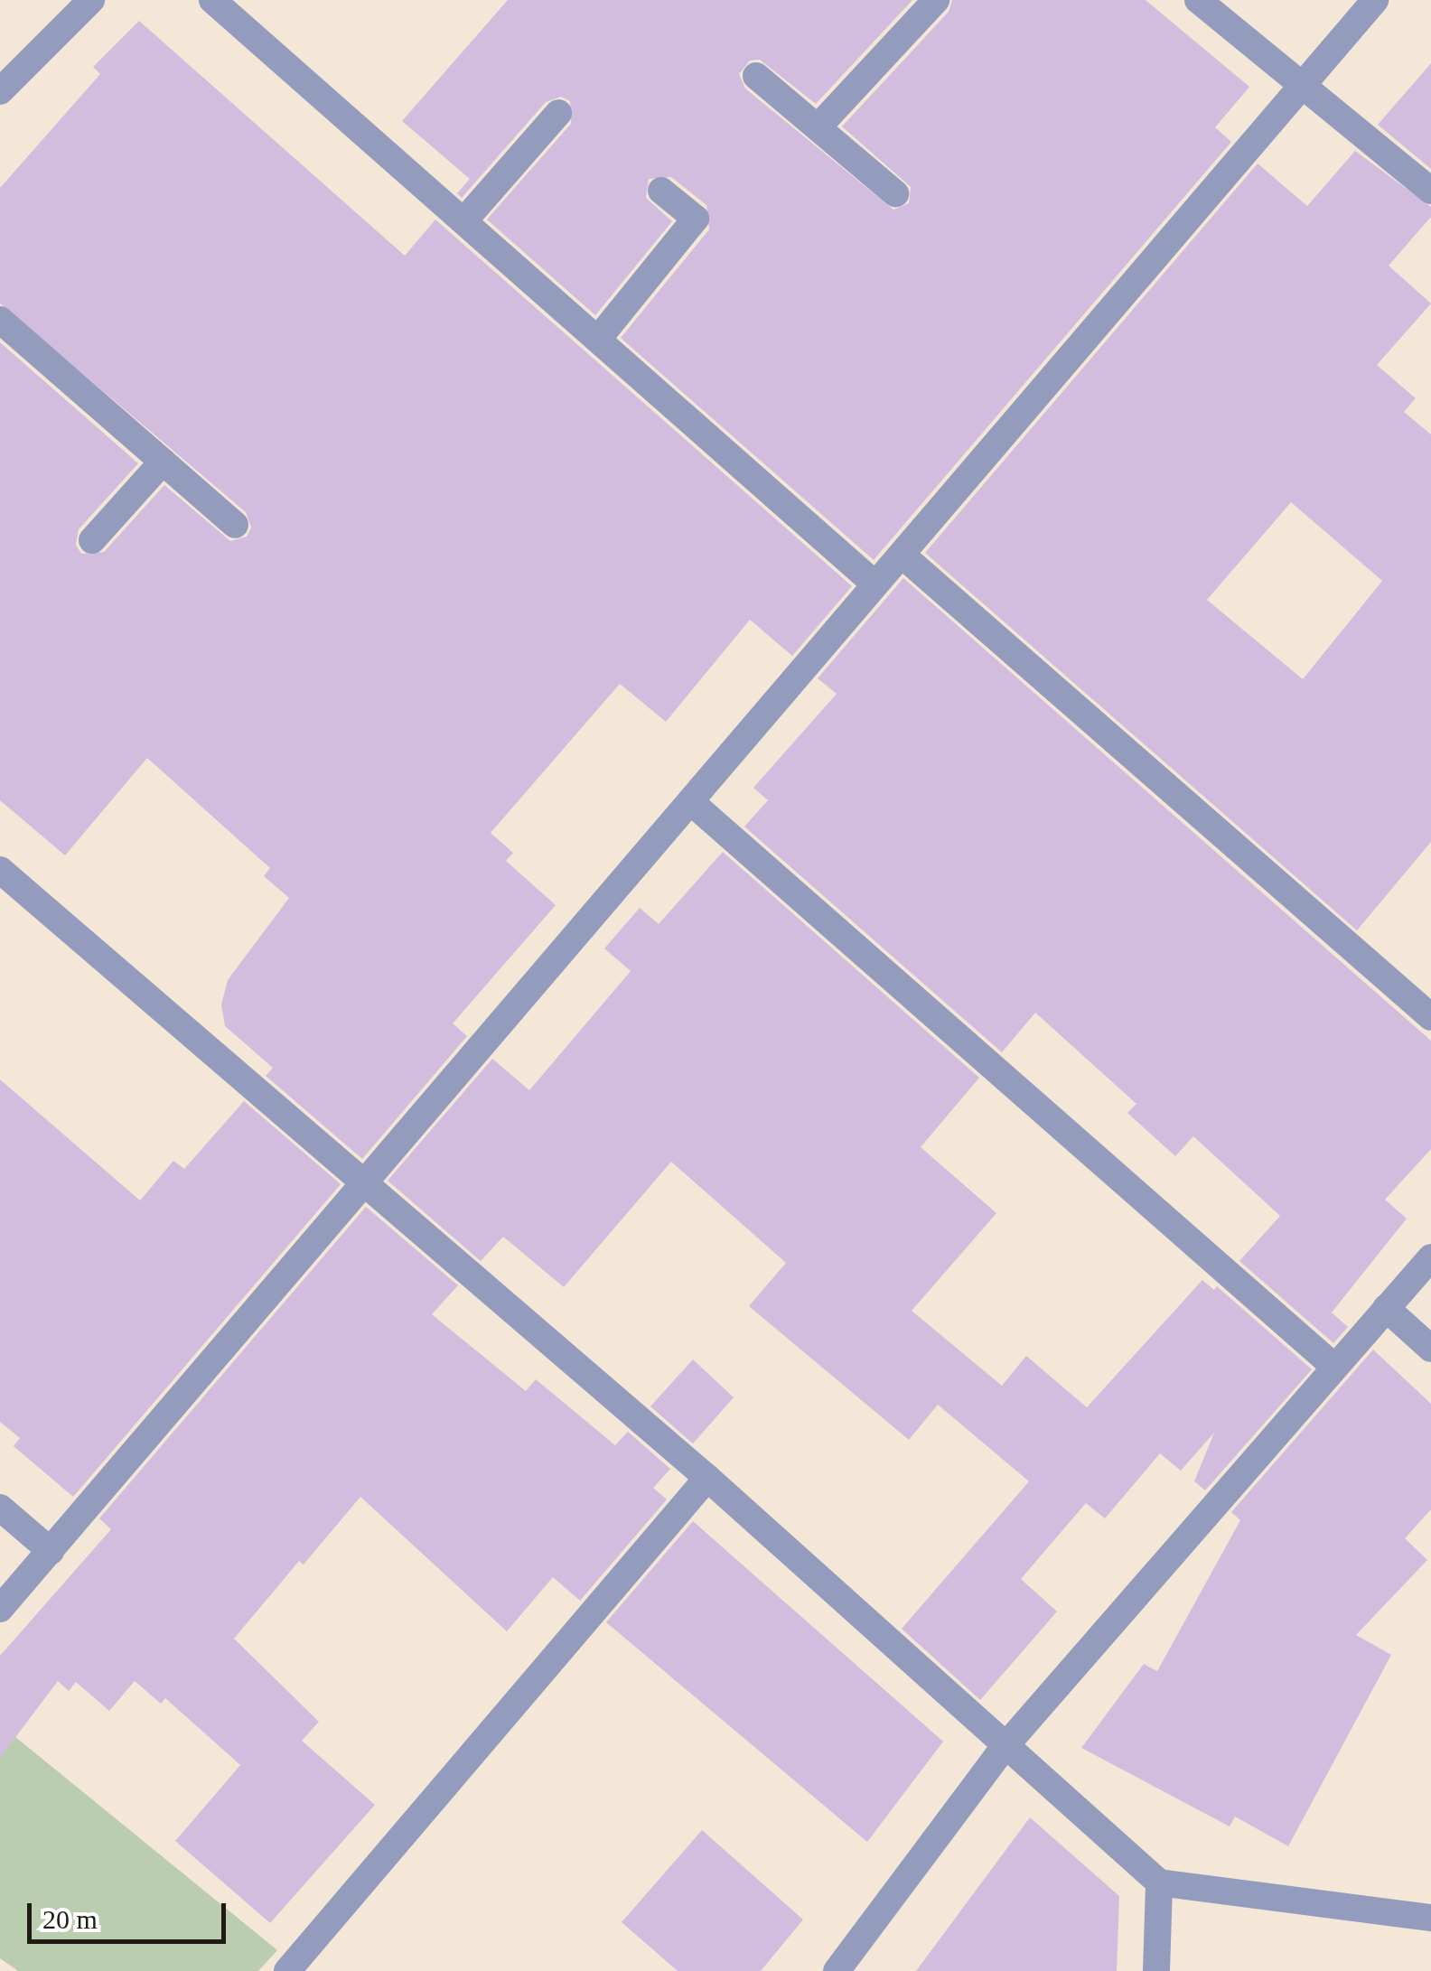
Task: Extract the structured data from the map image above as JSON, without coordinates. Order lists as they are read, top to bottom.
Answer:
{
  "scale_bar": "20 m"
}
